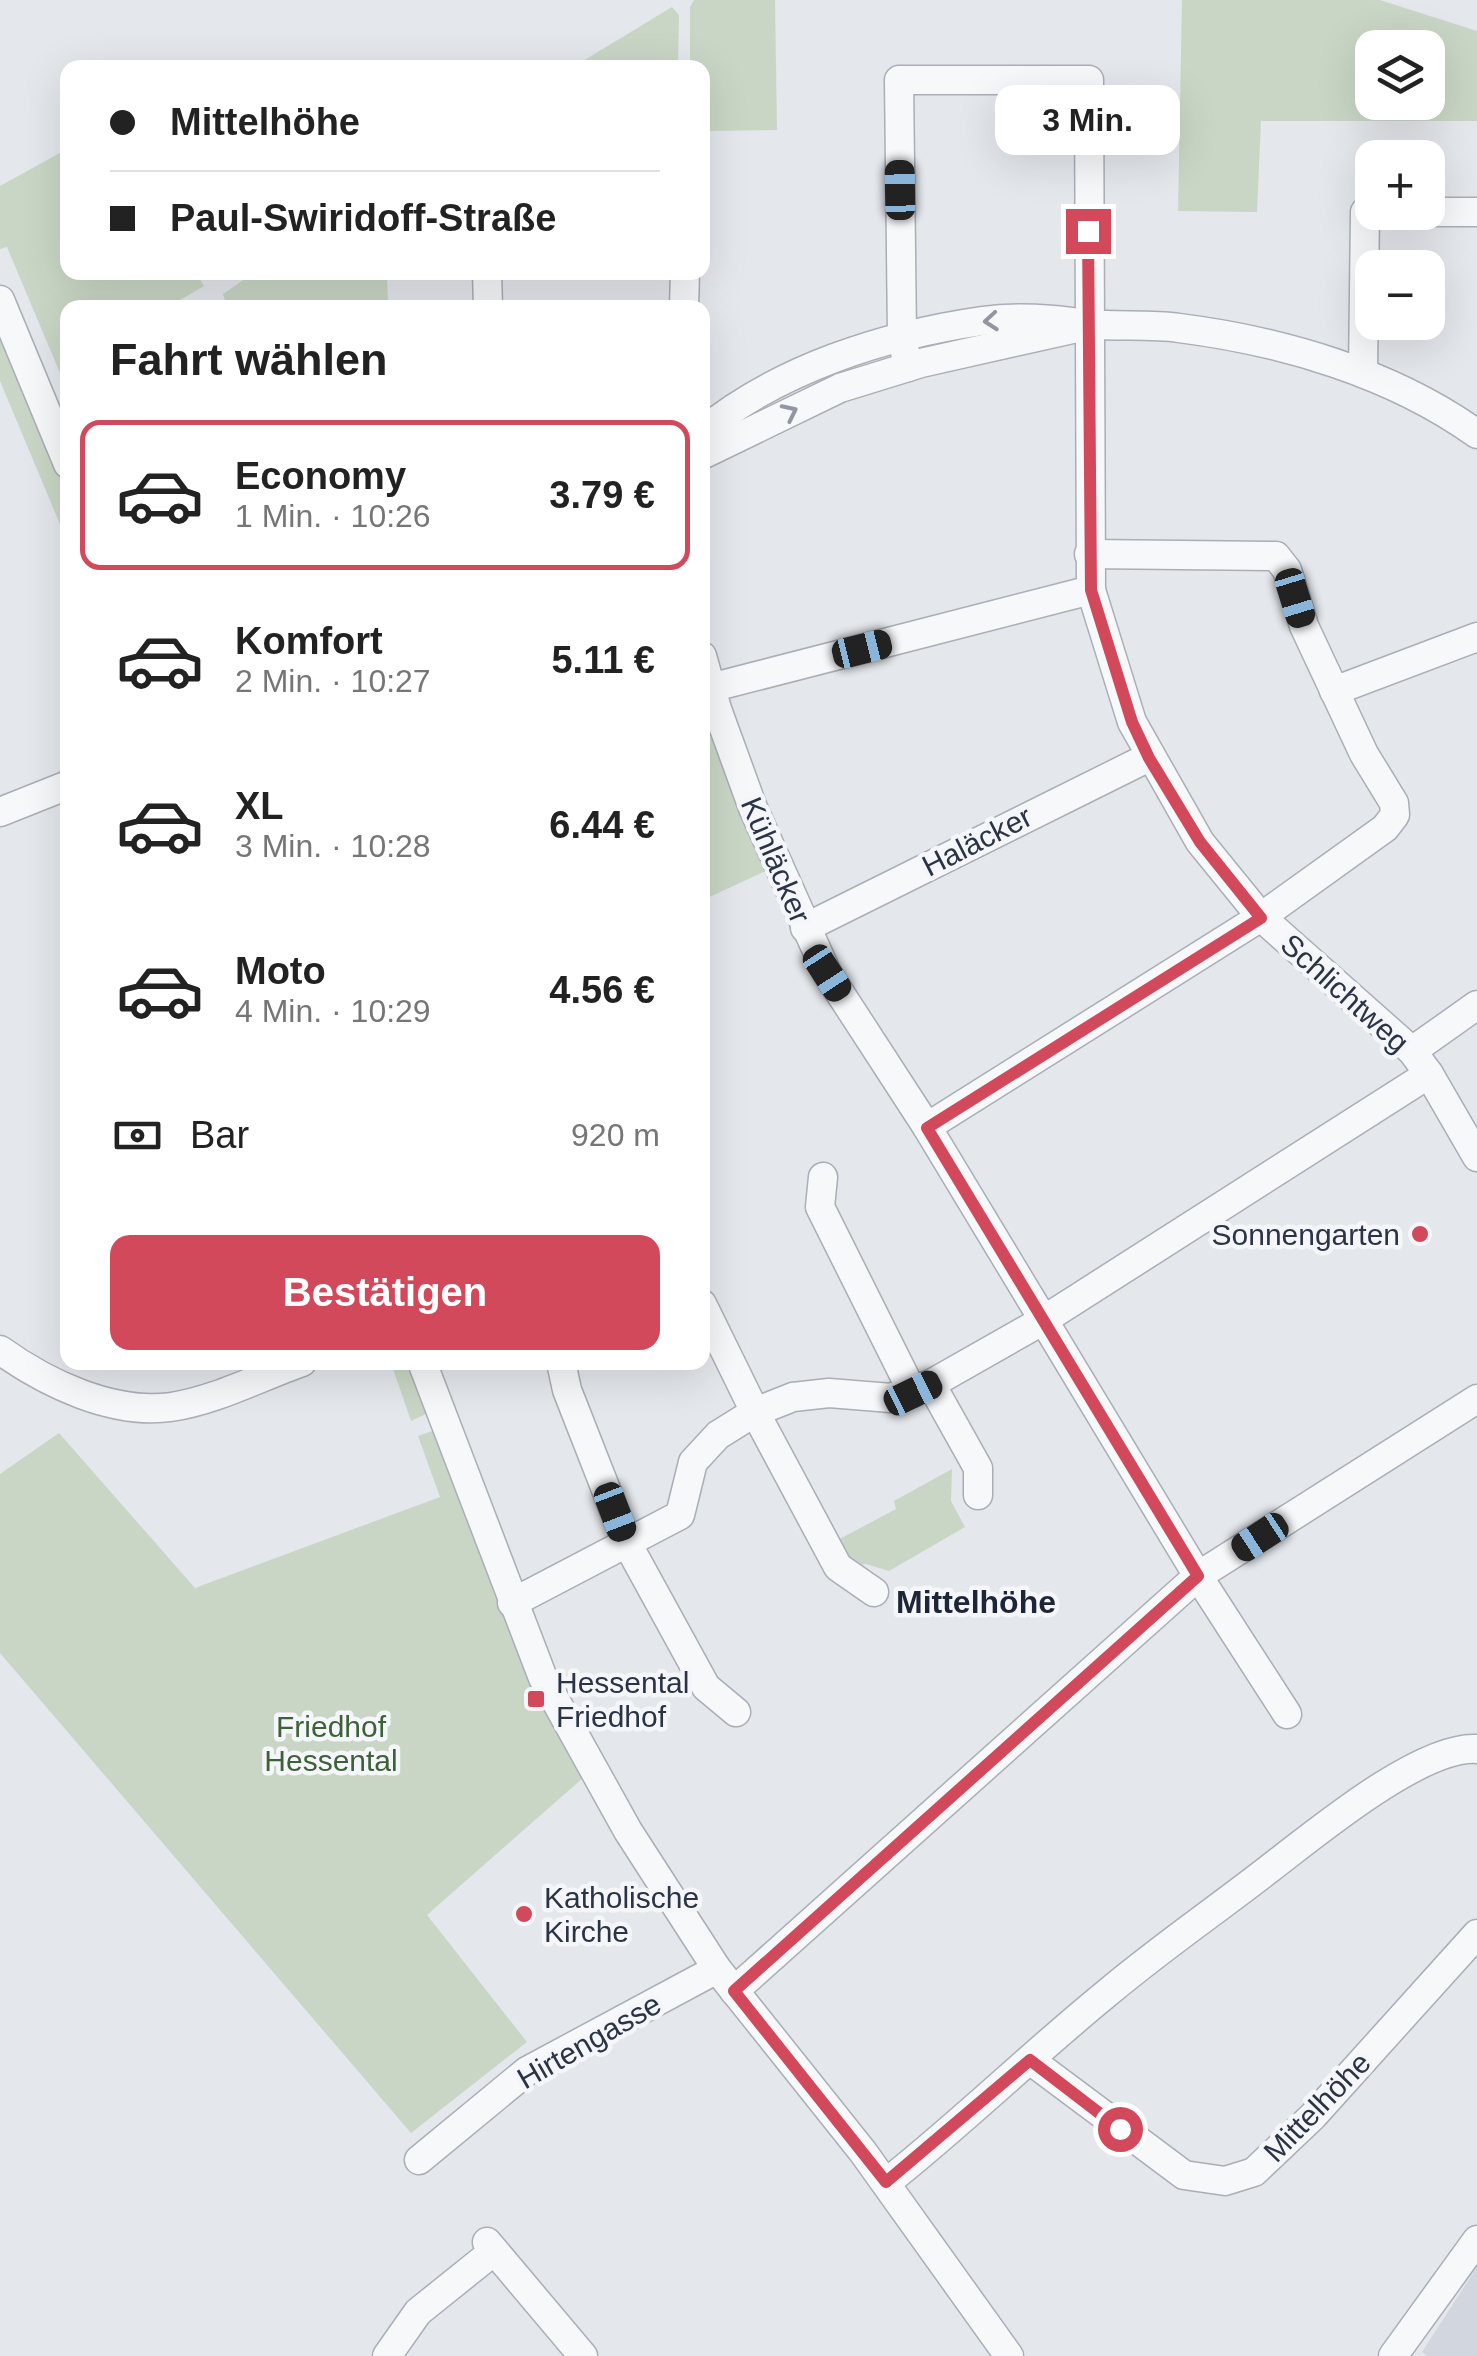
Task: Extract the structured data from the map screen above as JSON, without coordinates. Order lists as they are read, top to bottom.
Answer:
{
  "streets": {
    "street": [
      "Haläcker",
      "Kühläcker",
      "Schlichtweg",
      "Hirtengasse",
      "Mittelhöhe"
    ]
  },
  "crossings": [
    ["Haläcker", "Kühläcker"],
    ["Haläcker", "Schlichtweg"],
    ["Kühläcker", "Hirtengasse"]
  ],
  "districts": ["Mittelhöhe"],
  "parks": ["Friedhof Hessental"],
  "places": {
    "other": ["Sonnengarten", "Katholische Kirche"],
    "transit": ["Hessental Friedhof"]
  },
  "page": {
    "map_buttons": ["+", "−"],
    "banner": ["Mittelhöhe", "Paul-Swiridoff-Straße"],
    "bubble": "3 Min.",
    "heading": "Fahrt wählen",
    "list": [
      {
        "name": "Economy",
        "note": "1 Min. · 10:26",
        "value": "3.79 €"
      },
      {
        "name": "Komfort",
        "note": "2 Min. · 10:27",
        "value": "5.11 €"
      },
      {
        "name": "XL",
        "note": "3 Min. · 10:28",
        "value": "6.44 €"
      },
      {
        "name": "Moto",
        "note": "4 Min. · 10:29",
        "value": "4.56 €"
      }
    ],
    "pay": ["Bar", "920 m"],
    "buttons": "Bestätigen"
  }
}
